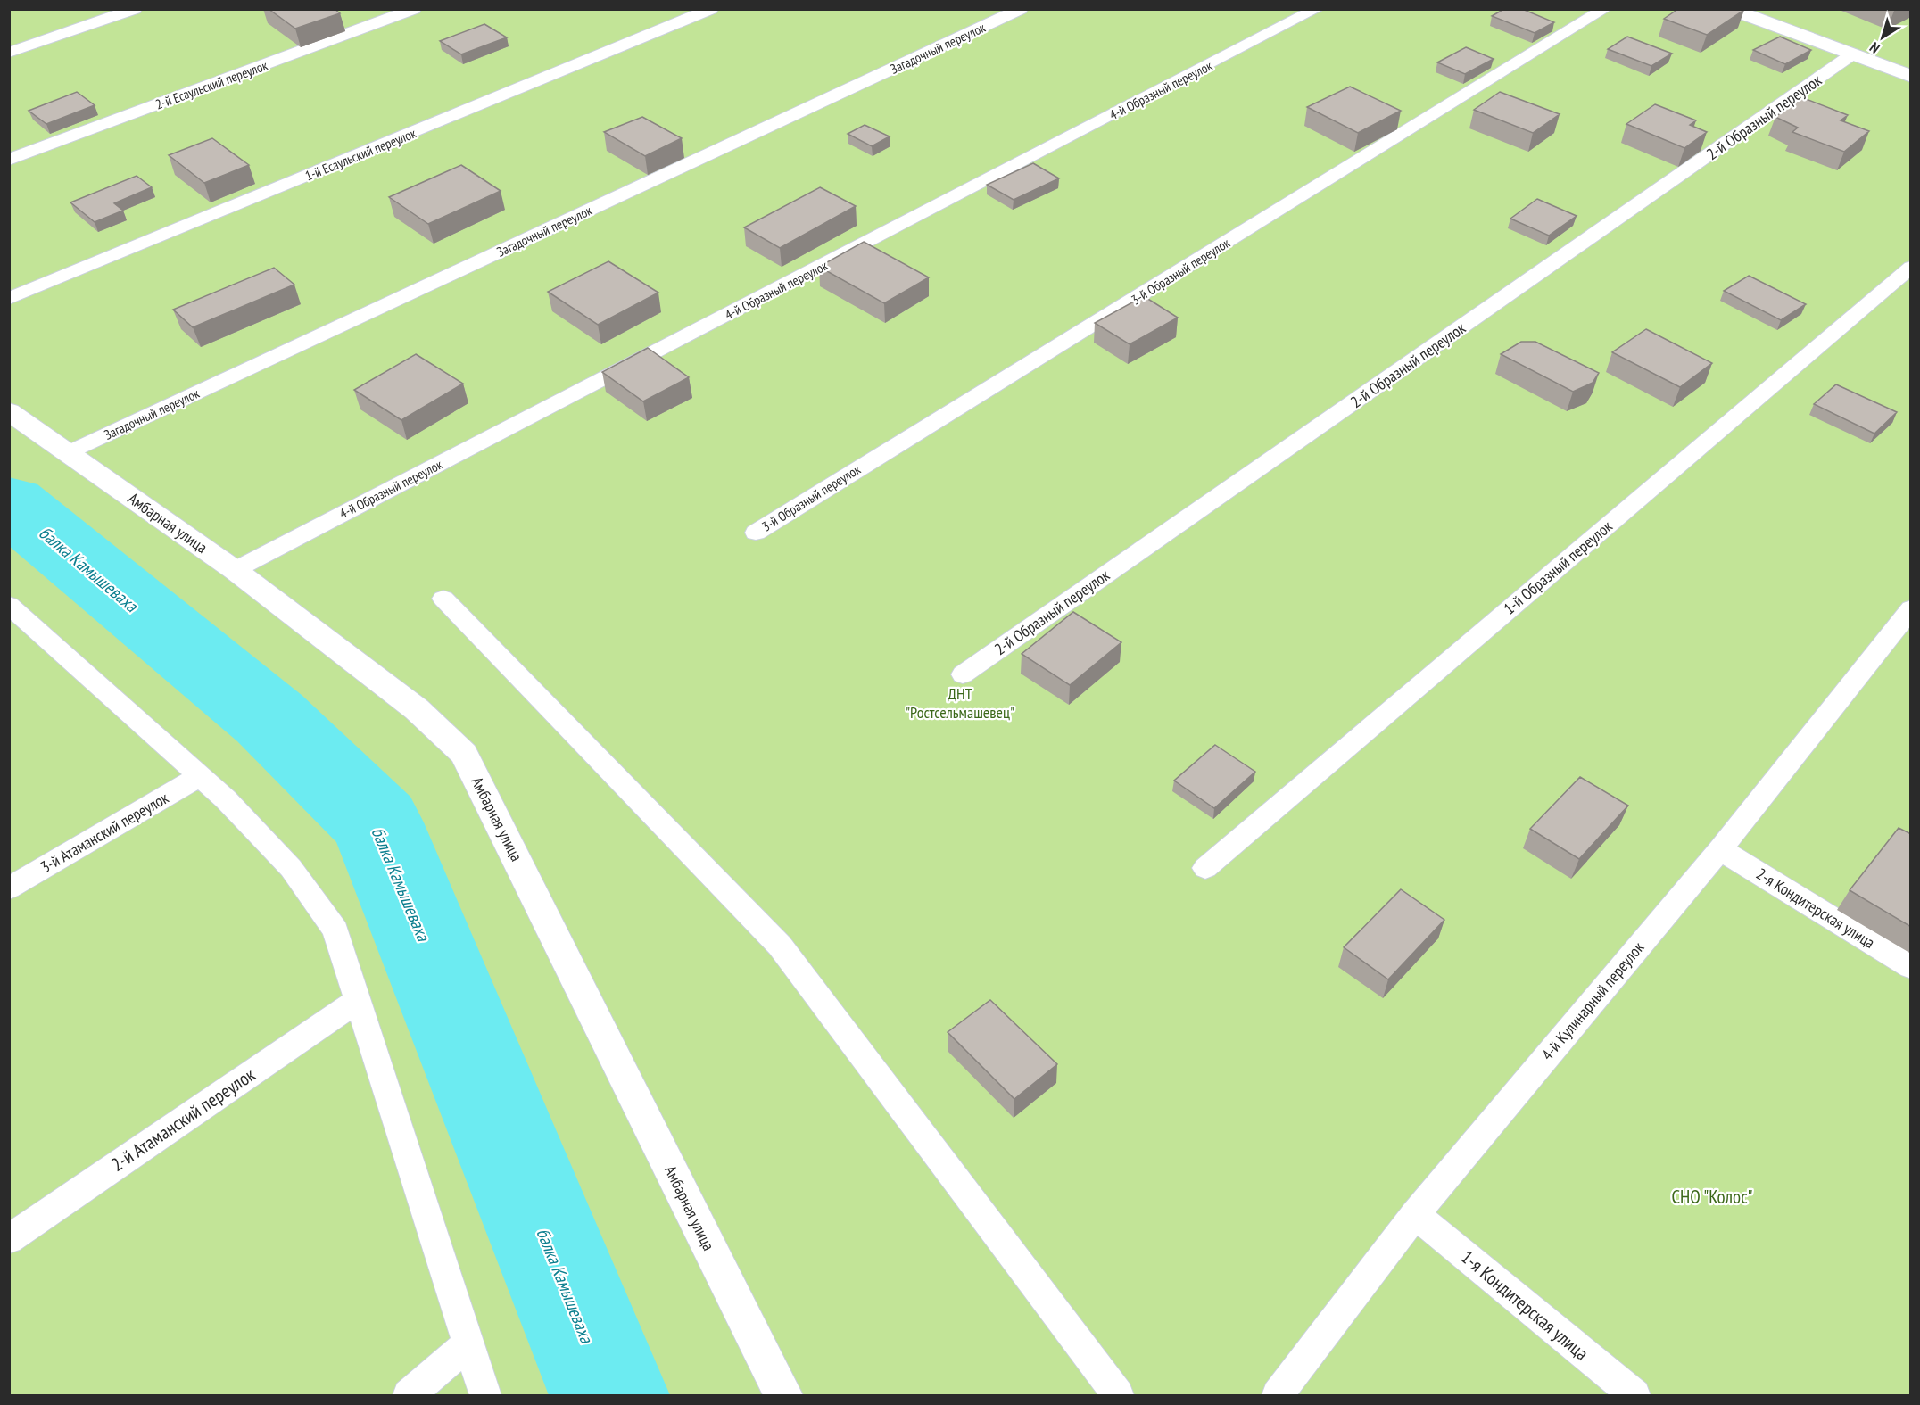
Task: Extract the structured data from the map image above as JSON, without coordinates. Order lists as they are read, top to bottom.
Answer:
{
  "streets": {
    "street": ["Амбарная улица"],
    "lane": [
      "Загадочный переулок",
      "2-й Есаульский переулок",
      "4-й Образный переулок",
      "2-й Образный переулок",
      "1-й Есаульский переулок",
      "3-й Образный переулок",
      "1-й Образный переулок",
      "3-й Атаманский переулок",
      "2-я Кондитерская улица",
      "4-й Кулинарный переулок",
      "2-й Атаманский переулок",
      "1-я Кондитерская улица"
    ]
  },
  "crossings": [
    ["Загадочный переулок", "Амбарная улица"],
    ["4-й Образный переулок", "Амбарная улица"],
    ["2-я Кондитерская улица", "4-й Кулинарный переулок"],
    ["4-й Кулинарный переулок", "1-я Кондитерская улица"]
  ],
  "water": ["балка Камышеваха"],
  "parks": ["ДНТ \"Ростсельмашевец\"", "СНО \"Колос\""],
  "north": "bottom left"
}
